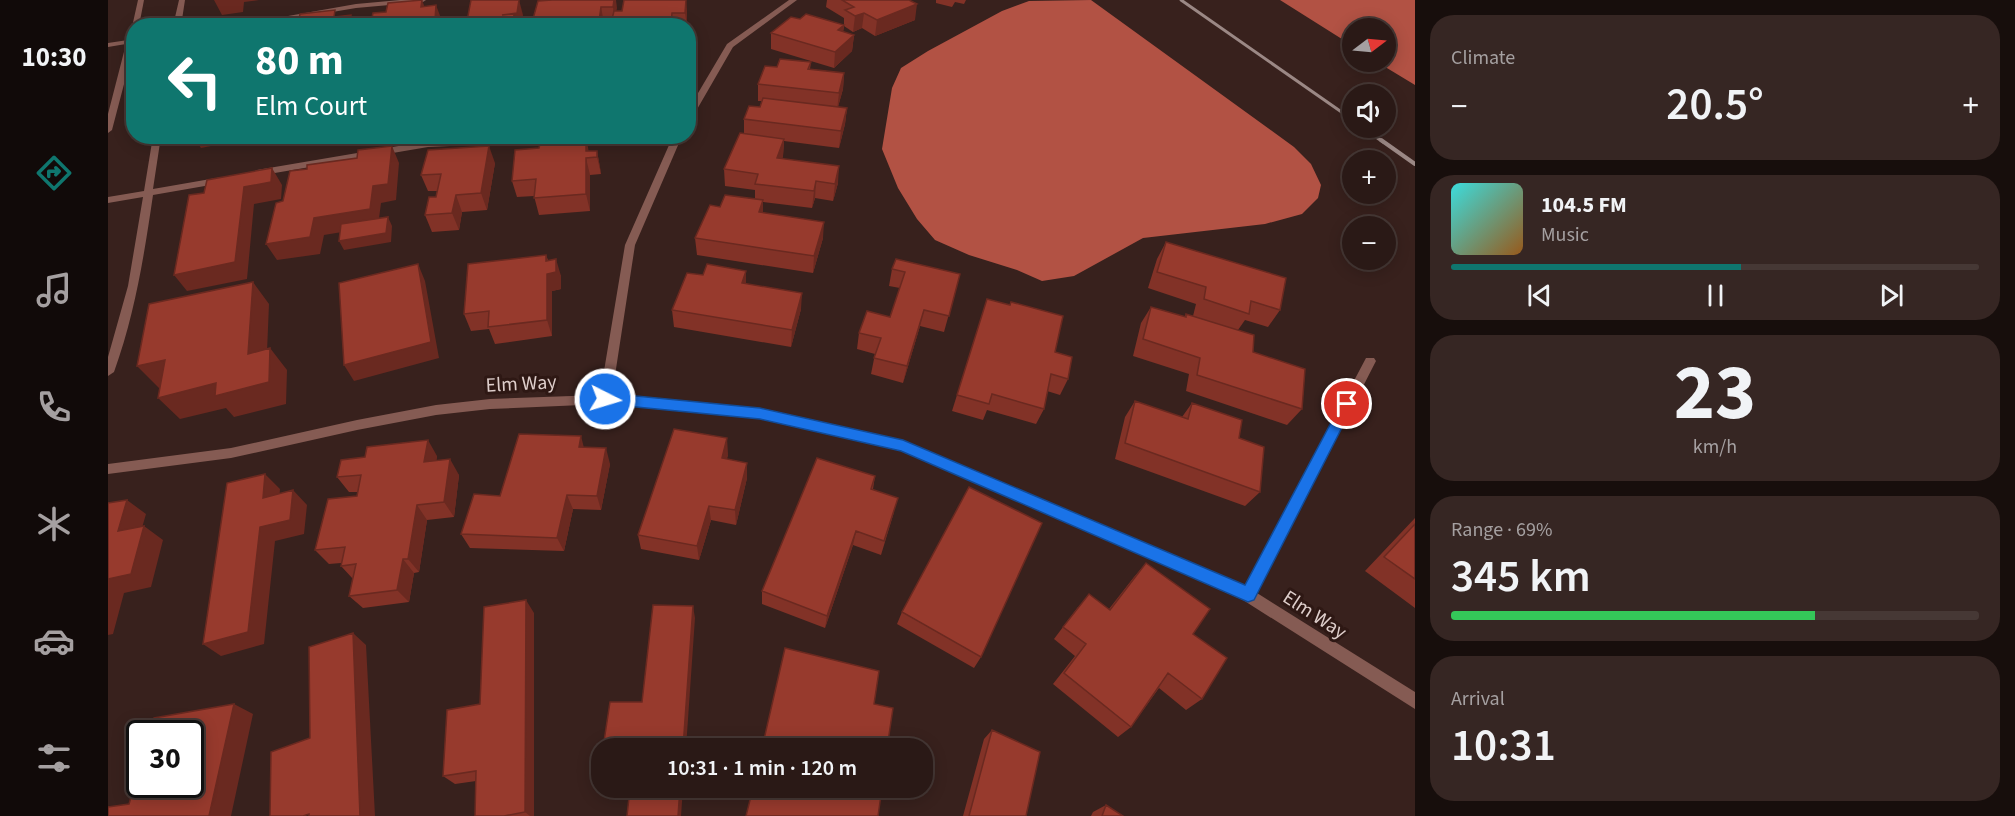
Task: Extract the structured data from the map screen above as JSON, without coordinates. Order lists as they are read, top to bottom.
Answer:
{
  "streets": {
    "street": ["Elm Way"]
  },
  "north": "right",
  "page": {
    "tabs": "10:30",
    "tile": [
      "Climate",
      ["23", "km/h"],
      ["Range · 69%", "345 km"],
      ["Arrival", "10:31"]
    ],
    "map_buttons": ["+", "−"],
    "turn": ["80 m", "Elm Court"],
    "heat": ["−", "20.5°", "+"],
    "song": ["104.5 FM", "Music"],
    "limit": "30",
    "trip": "10:31 · 1 min · 120 m"
  }
}
